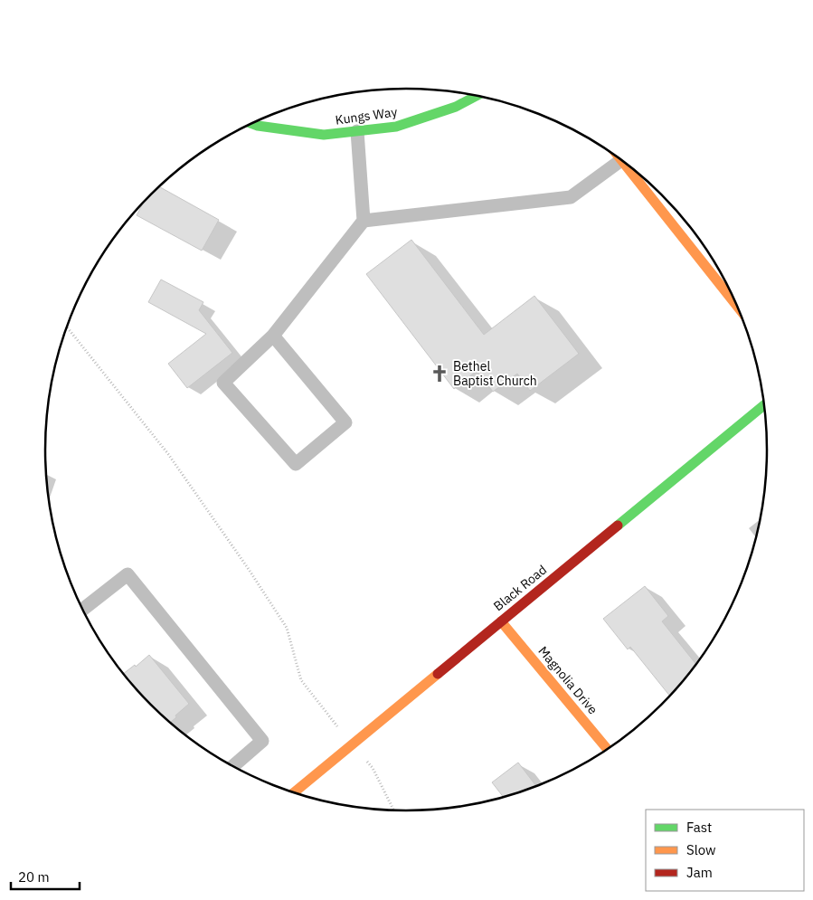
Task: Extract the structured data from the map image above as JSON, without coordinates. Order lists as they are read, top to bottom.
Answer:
{
  "streets": {
    "street": ["Kungs Way", "Black Road", "Magnolia Drive"]
  },
  "crossings": [
    ["Black Road", "Magnolia Drive"]
  ],
  "places": {
    "church": ["Bethel Baptist Church"]
  },
  "legend": ["Fast", "Slow", "Jam"],
  "scale_bar": "20 m"
}
